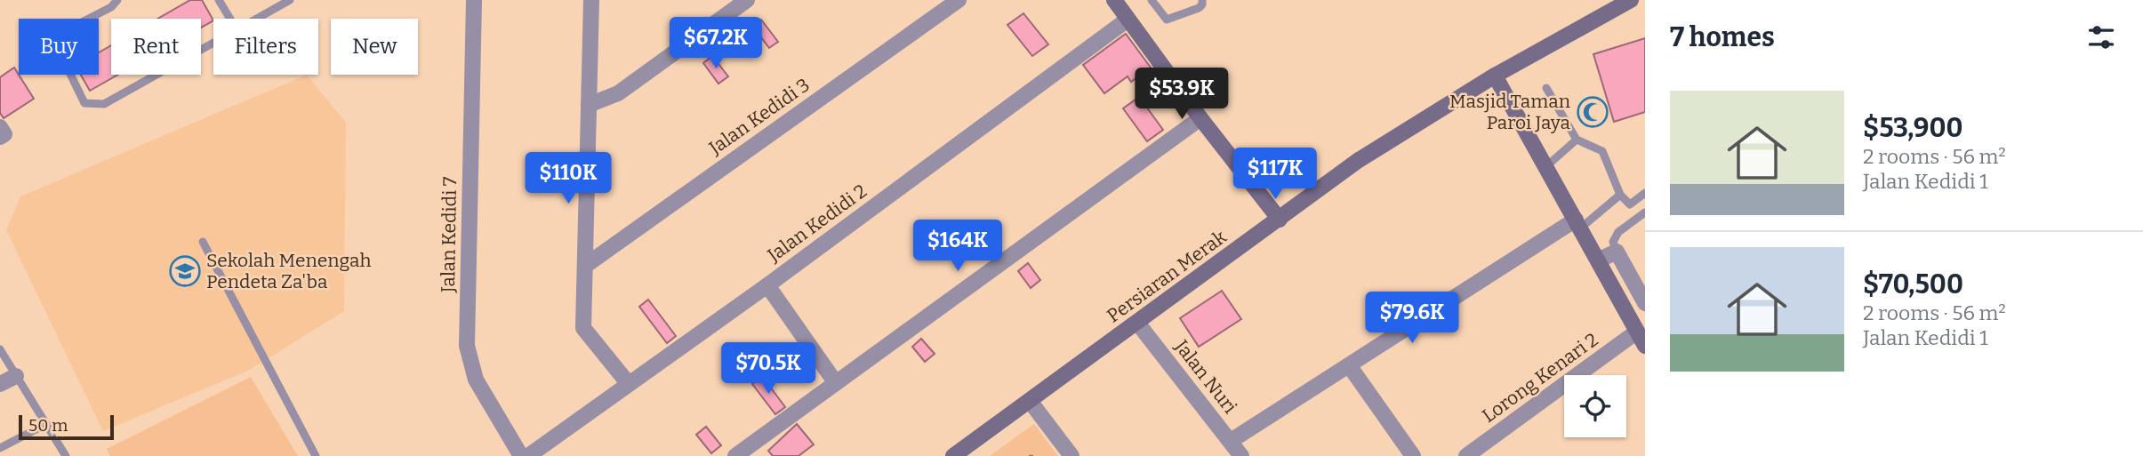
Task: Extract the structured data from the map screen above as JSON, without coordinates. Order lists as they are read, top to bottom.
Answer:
{
  "streets": {
    "street": [
      "Jalan Kedidi 3",
      "Jalan Kedidi 2",
      "Jalan Kedidi 7",
      "Persiaran Merak",
      "Jalan Nuri",
      "Lorong Kenari 2"
    ]
  },
  "crossings": [
    ["Persiaran Merak", "Jalan Nuri"]
  ],
  "places": {
    "mosque": ["Masjid Taman Paroi Jaya"],
    "school or university": ["Sekolah Menengah Pendeta Za'ba"]
  },
  "scale_bar": "50 m",
  "page": {
    "heading": "7 homes",
    "price": [
      "$67.2K",
      "$53.9K",
      "$117K",
      "$110K",
      "$164K",
      "$79.6K",
      "$70.5K"
    ],
    "chip": [
      "Buy",
      "Rent",
      "Filters",
      "New"
    ],
    "list": [
      {
        "name": "$53,900",
        "note": "2 rooms · 56 m² · Jalan Kedidi 1"
      },
      {
        "name": "$70,500",
        "note": "2 rooms · 56 m² · Jalan Kedidi 1"
      }
    ],
    "scale": "50 m"
  }
}
